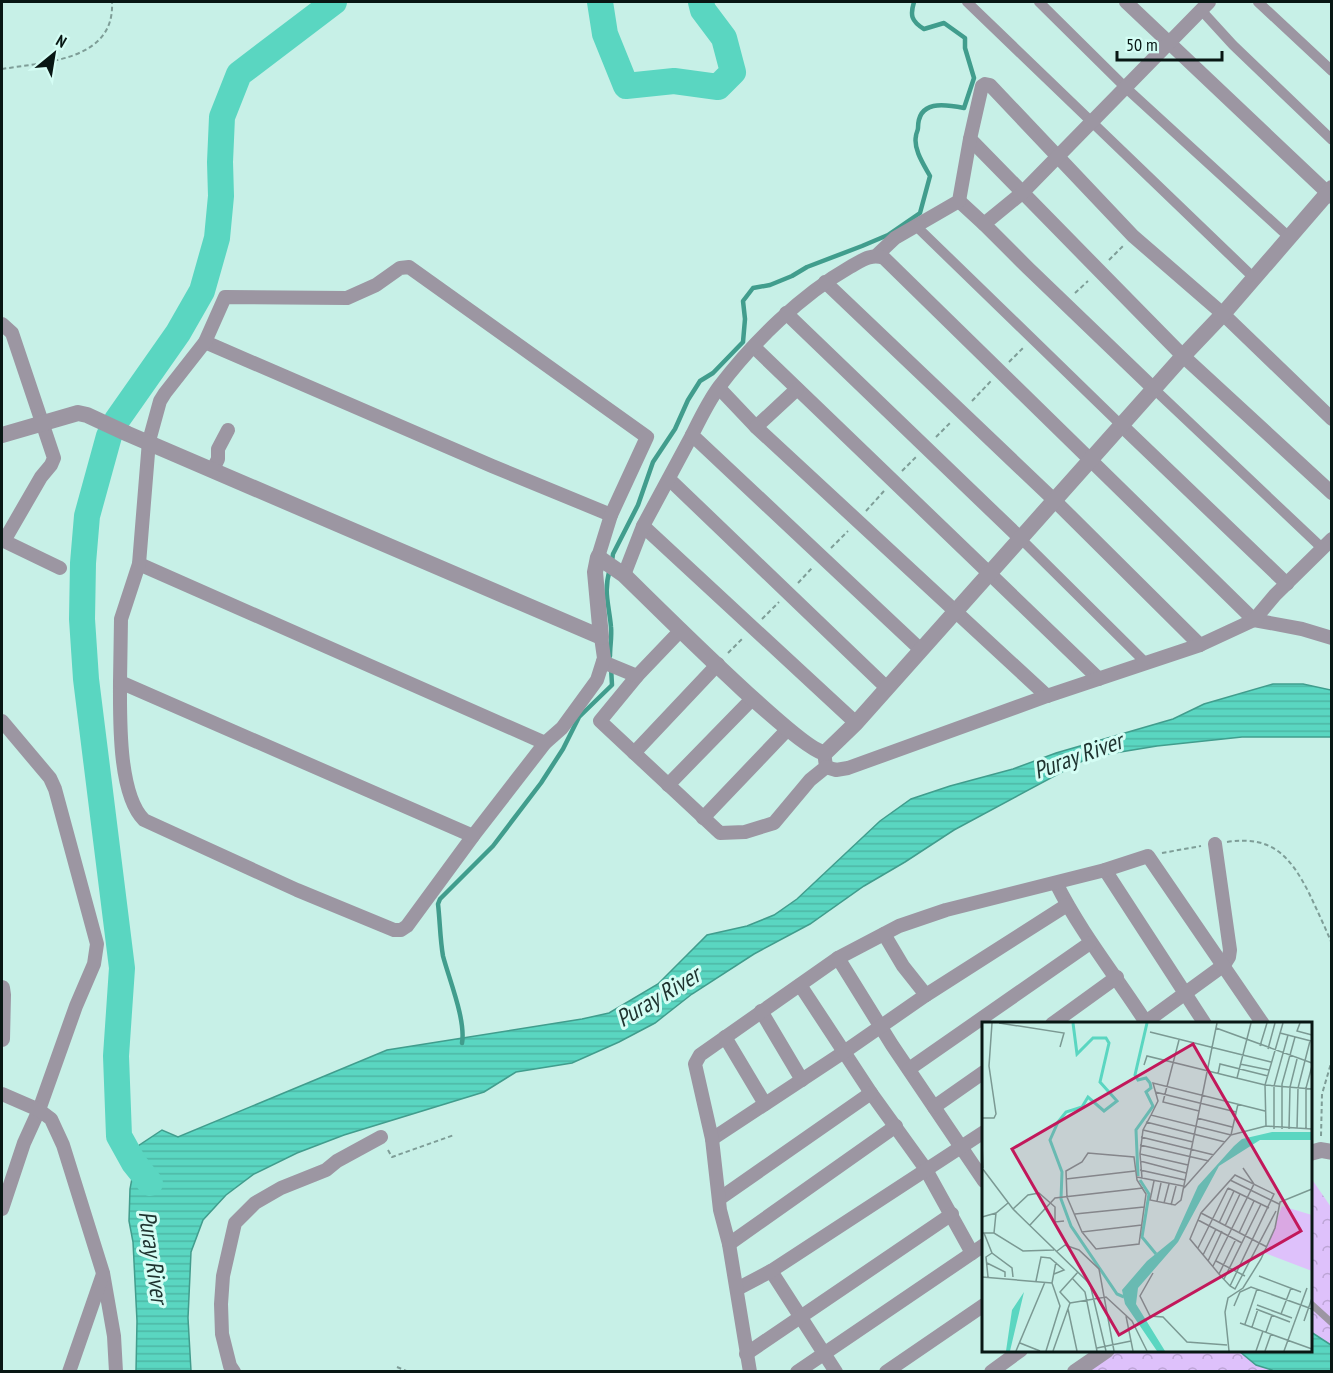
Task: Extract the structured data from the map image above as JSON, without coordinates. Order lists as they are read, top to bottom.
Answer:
{
  "water": ["Puray River"],
  "scale_bar": "50 m",
  "north": "top right"
}
